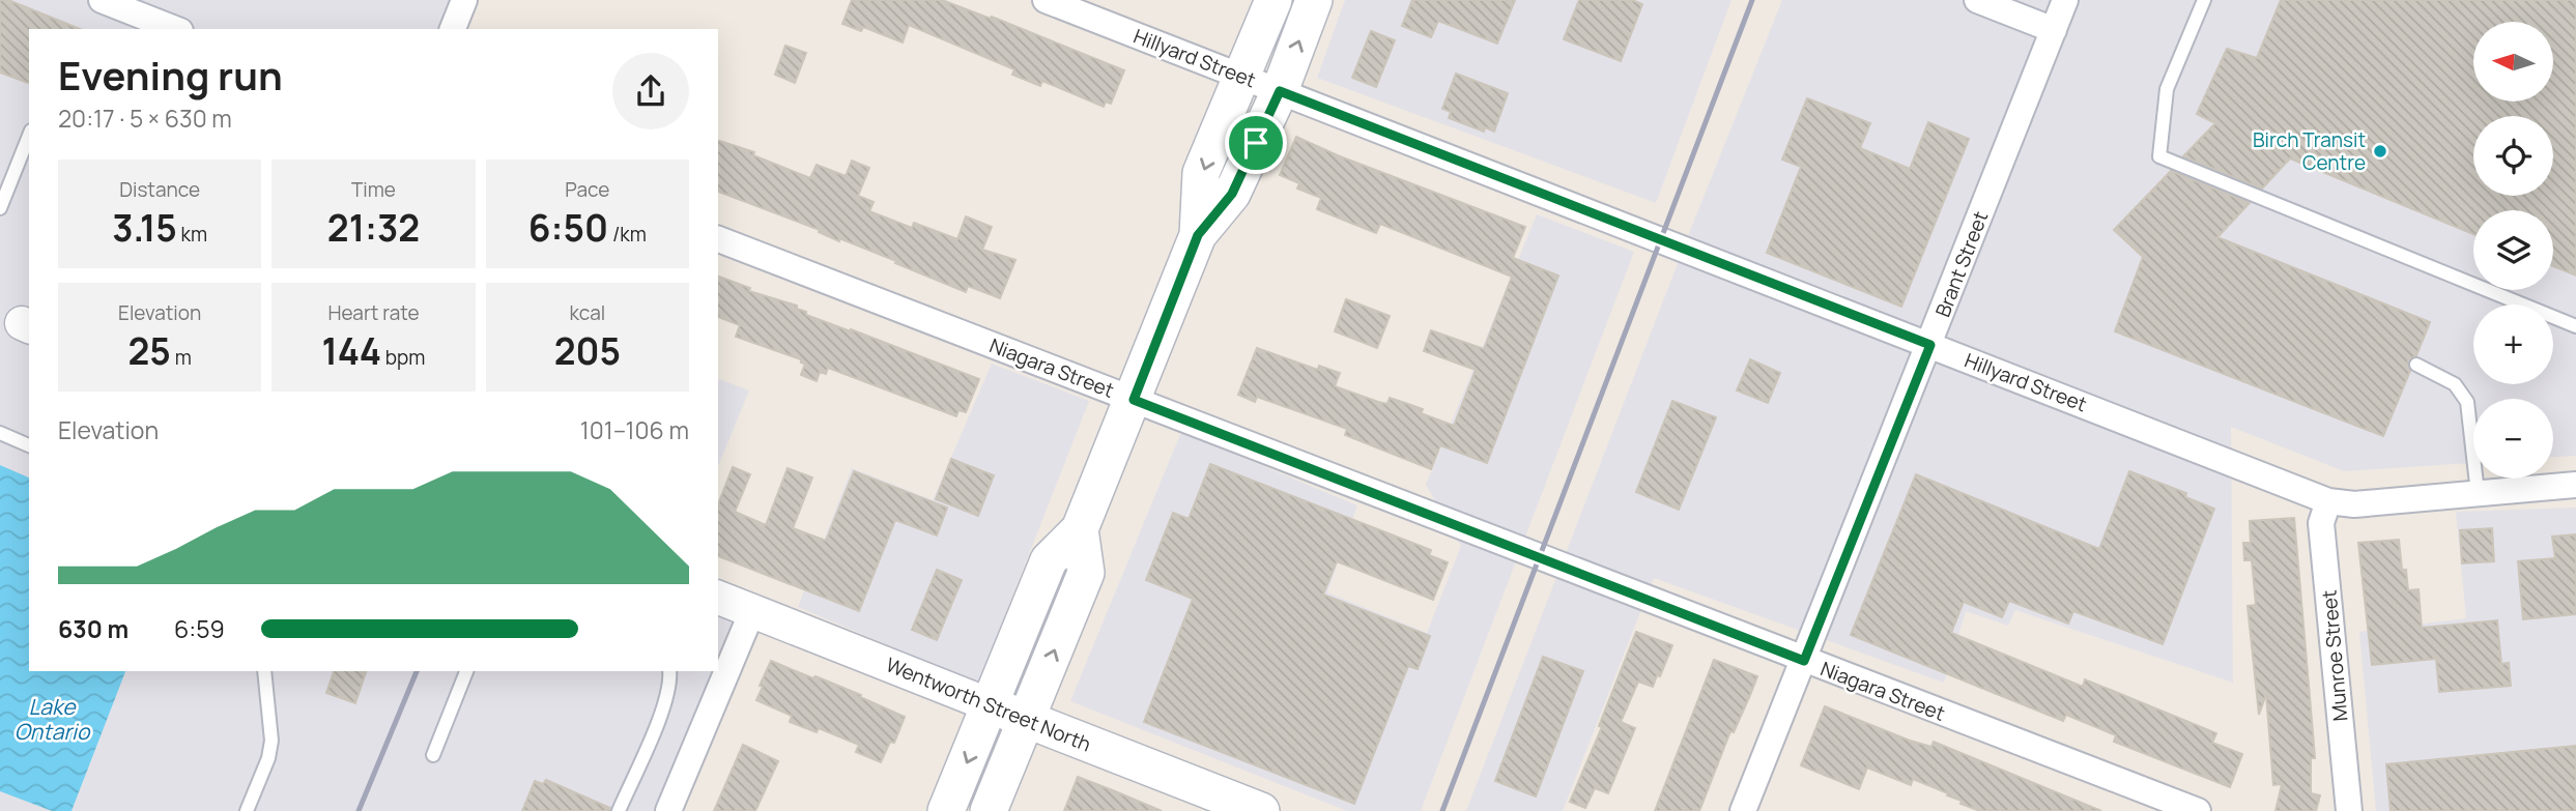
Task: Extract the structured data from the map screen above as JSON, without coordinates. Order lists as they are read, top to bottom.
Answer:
{
  "streets": {
    "main road": ["Wentworth Street North"],
    "street": [
      "Hillyard Street",
      "Brant Street",
      "Niagara Street",
      "Munroe Street"
    ]
  },
  "crossings": [
    ["Hillyard Street", "Brant Street"],
    ["Hillyard Street", "Munroe Street"],
    ["Brant Street", "Niagara Street"]
  ],
  "water": ["Lake Ontario"],
  "places": ["Birch Transit Centre"],
  "north": "left",
  "page": {
    "map_buttons": ["+", "−"],
    "heading": ["Evening run", "20:17 · 5 × 630 m"],
    "stats": [
      ["Distance", "3.15 km"],
      ["Time", "21:32"],
      ["Pace", "6:50 /km"],
      ["Elevation", "25 m"],
      ["Heart rate", "144 bpm"],
      ["kcal", "205"]
    ],
    "chart": ["Elevation", "101–106 m"],
    "list": [
      {
        "name": "630 m",
        "note": "6:59"
      }
    ]
  }
}
